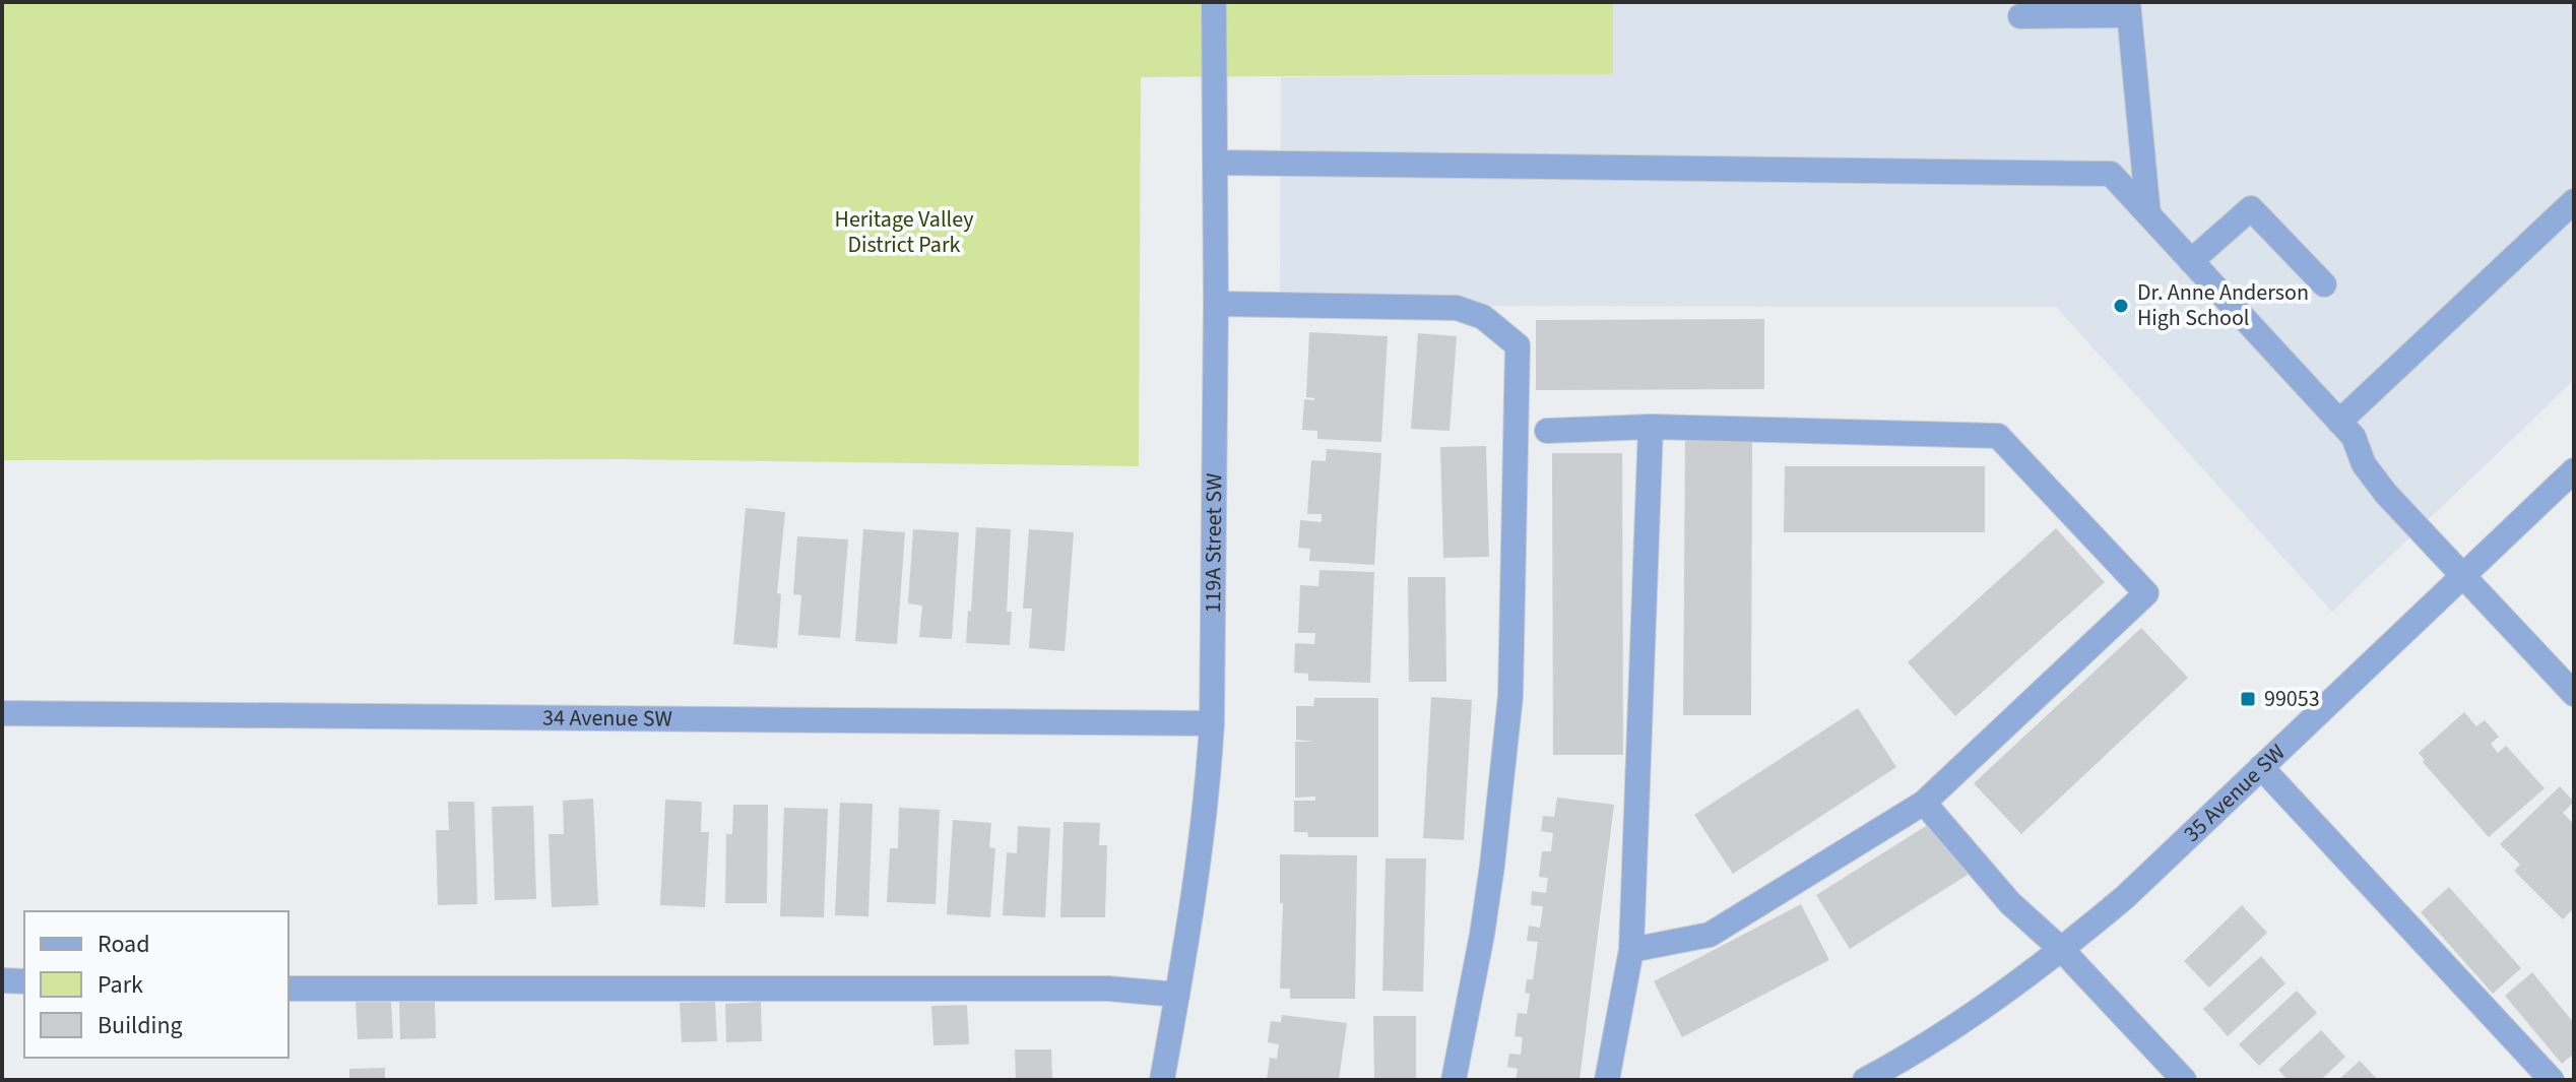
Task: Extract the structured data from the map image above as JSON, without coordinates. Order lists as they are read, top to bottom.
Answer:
{
  "streets": {
    "street": ["119A Street SW", "34 Avenue SW", "35 Avenue SW"]
  },
  "crossings": [
    ["119A Street SW", "34 Avenue SW"]
  ],
  "parks": ["Heritage Valley District Park"],
  "places": {
    "other": ["Dr. Anne Anderson High School"],
    "transit": ["99053"]
  },
  "legend": ["Road", "Park", "Building"]
}
